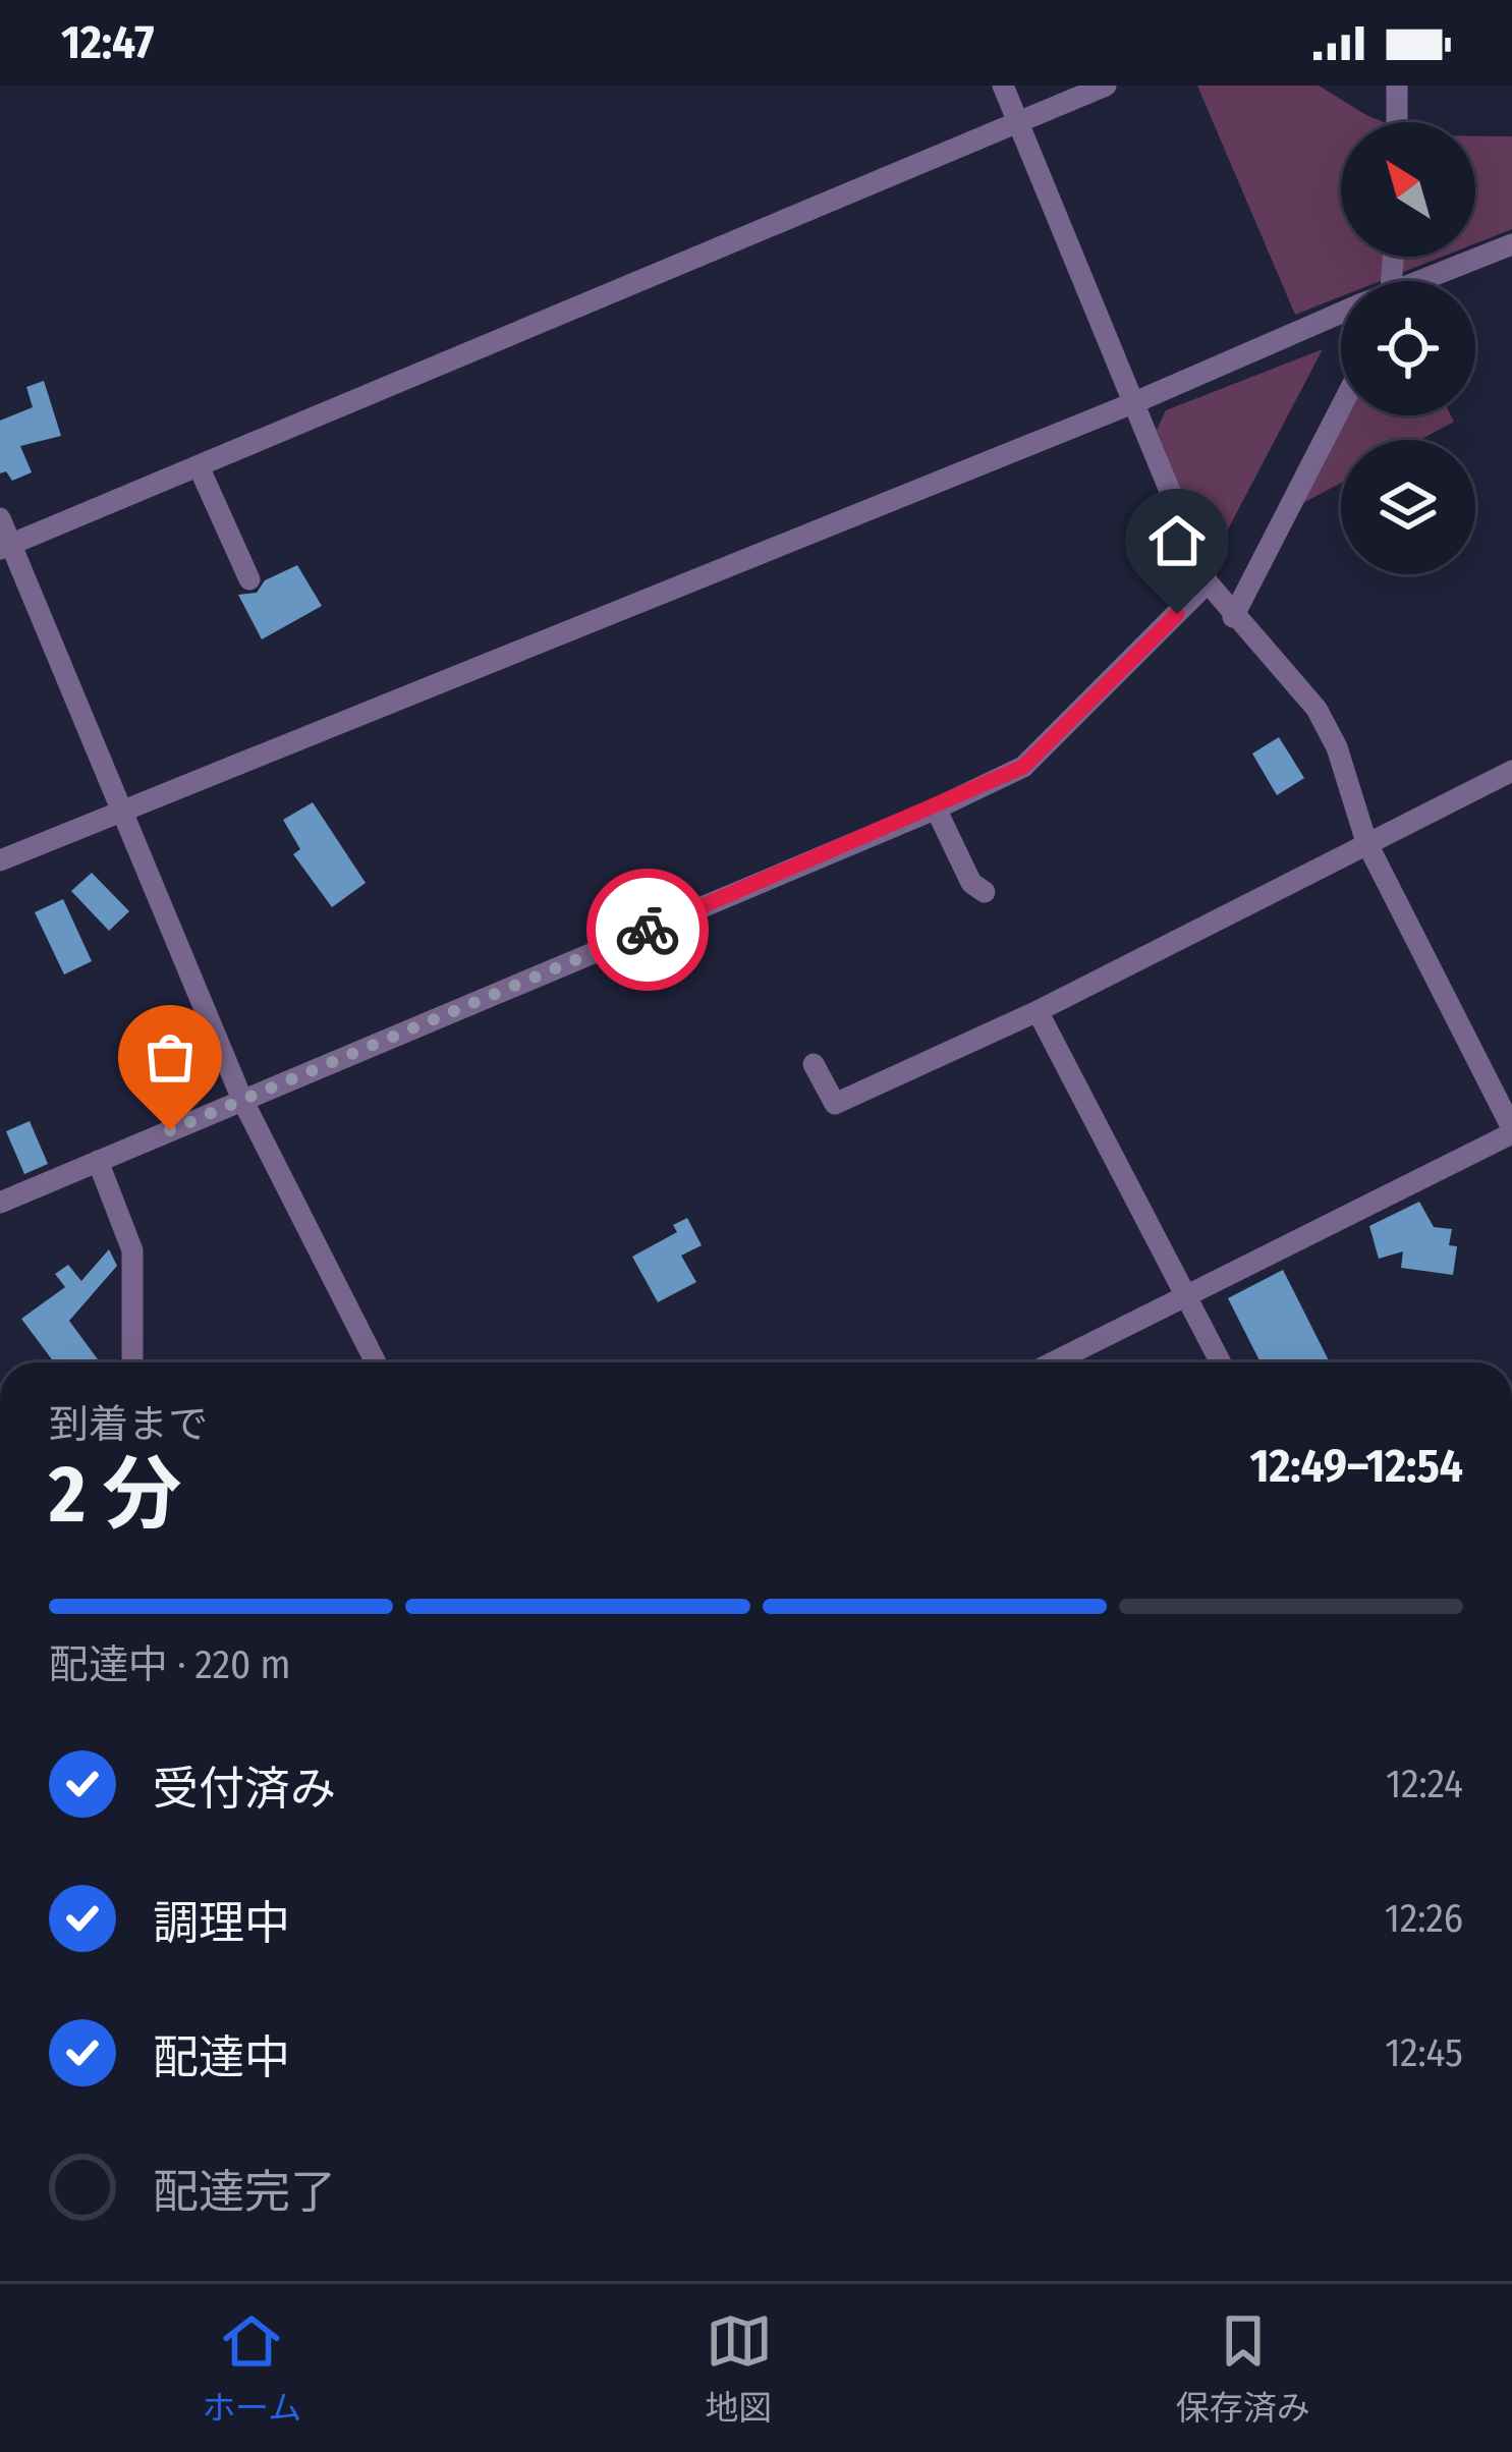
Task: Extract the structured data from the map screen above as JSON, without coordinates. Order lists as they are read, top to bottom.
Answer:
{
  "north": "top left",
  "page": {
    "status": "12:47",
    "heading": ["2 分", "到着まで", "12:49–12:54"],
    "bar": "配達中 · 220 m",
    "list": [
      ["受付済み", "12:24"],
      ["調理中", "12:26"],
      ["配達中", "12:45"],
      "配達完了"
    ],
    "tabs": ["ホーム", "地図", "保存済み"]
  }
}
